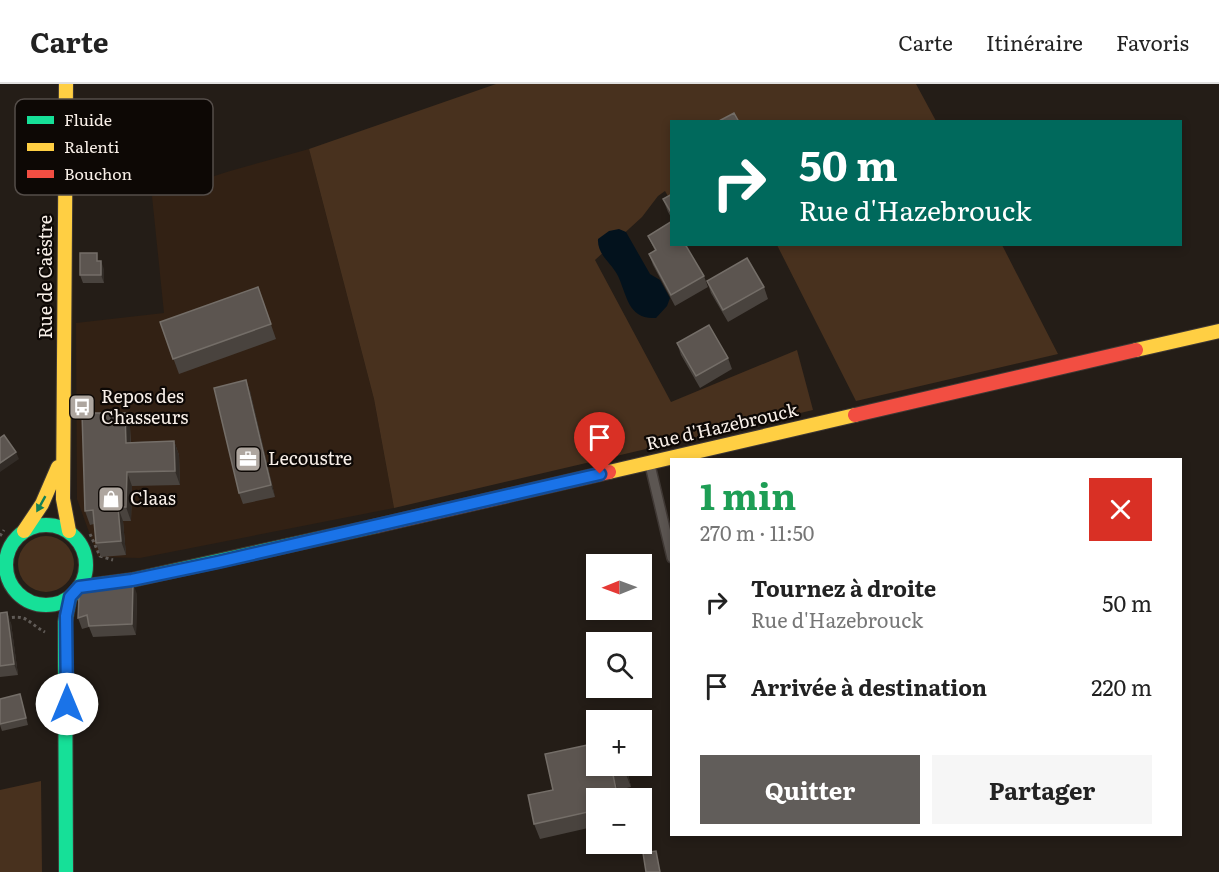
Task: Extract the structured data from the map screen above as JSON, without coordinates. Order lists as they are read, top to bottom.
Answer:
{
  "streets": {
    "street": ["Rue de Caëstre", "Rue d'Hazebrouck"]
  },
  "crossings": [
    ["Rue de Caëstre", "Rue d'Hazebrouck"]
  ],
  "places": {
    "bus stop": ["Repos des Chasseurs"],
    "office": ["Lecoustre"],
    "shop": ["Claas"]
  },
  "legend": ["Fluide", "Ralenti", "Bouchon"],
  "north": "left",
  "page": {
    "header": "Carte",
    "nav": ["Carte", "Itinéraire", "Favoris"],
    "turn": ["50 m", "Rue d'Hazebrouck"],
    "heading": ["1 min", "270 m · 11:50"],
    "map_buttons": ["+", "−"],
    "list": [
      {
        "name": "Tournez à droite",
        "note": "Rue d'Hazebrouck",
        "value": "50 m"
      },
      {
        "name": "Arrivée à destination",
        "value": "220 m"
      }
    ],
    "buttons": ["Quitter", "Partager"]
  }
}
